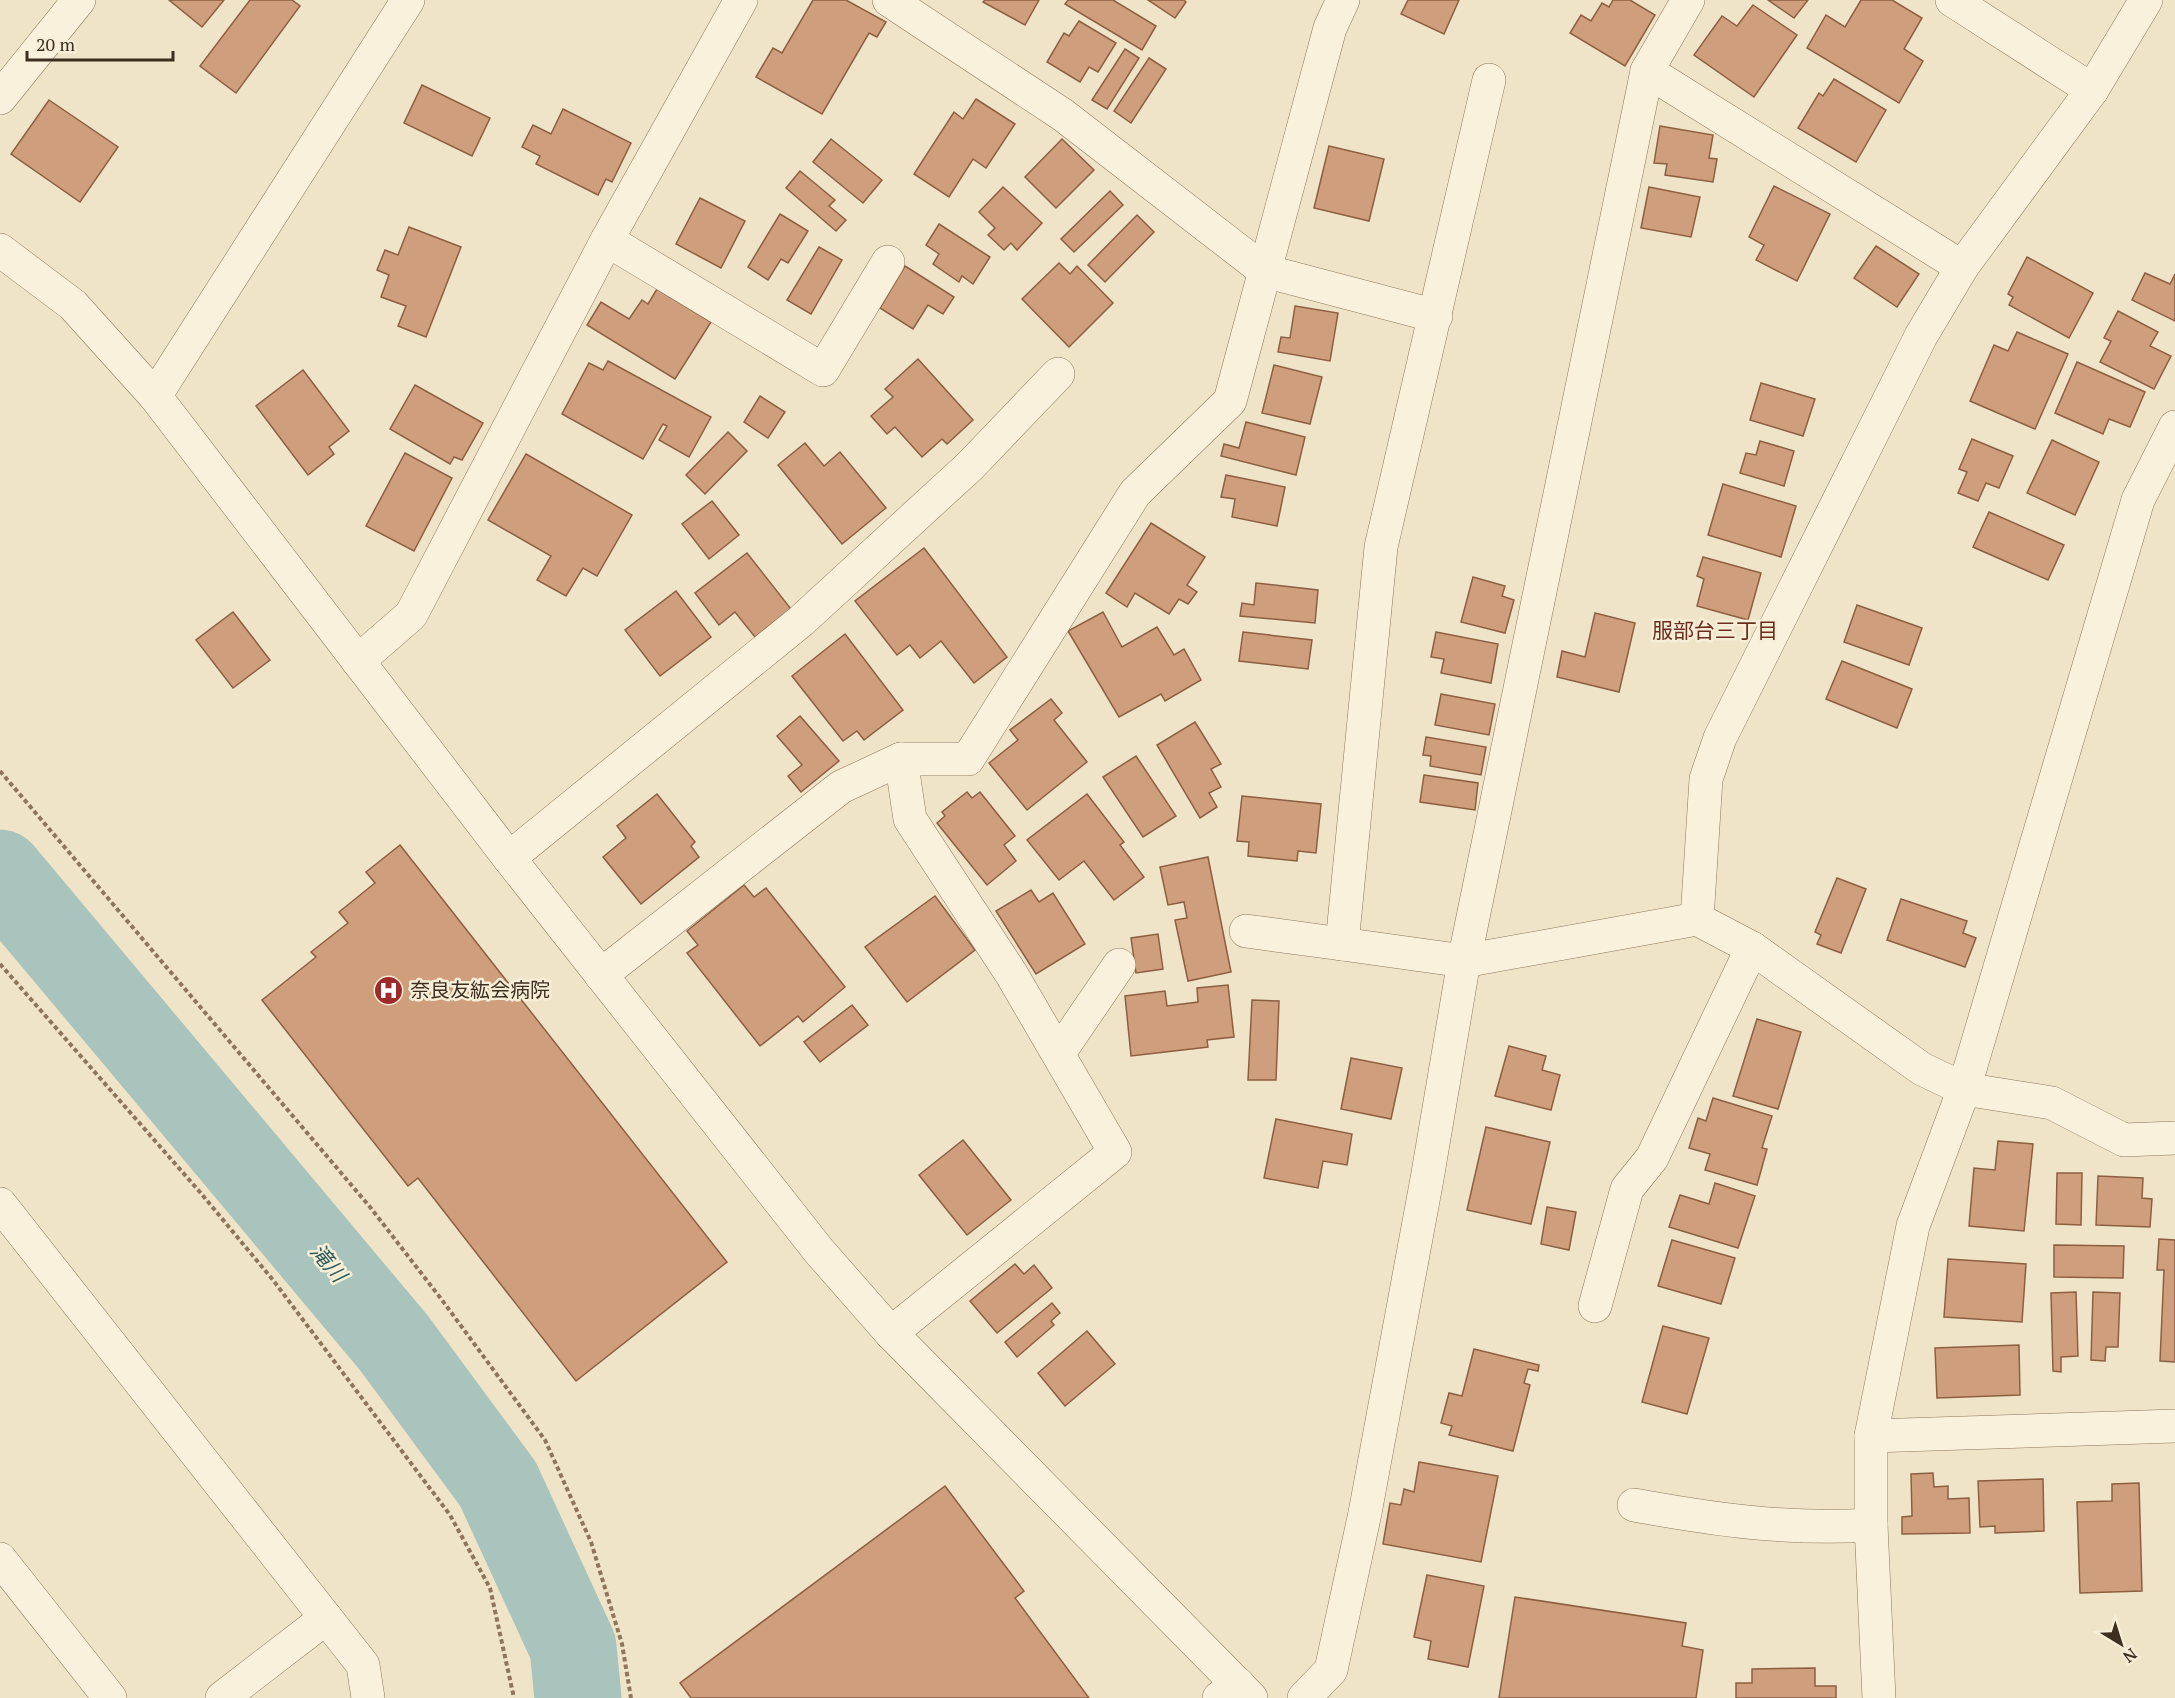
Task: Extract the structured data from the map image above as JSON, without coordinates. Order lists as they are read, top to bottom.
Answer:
{
  "districts": ["服部台三丁目"],
  "water": ["滝川"],
  "places": {
    "hospital": ["奈良友紘会病院"]
  },
  "scale_bar": "20 m",
  "north": "bottom right"
}
